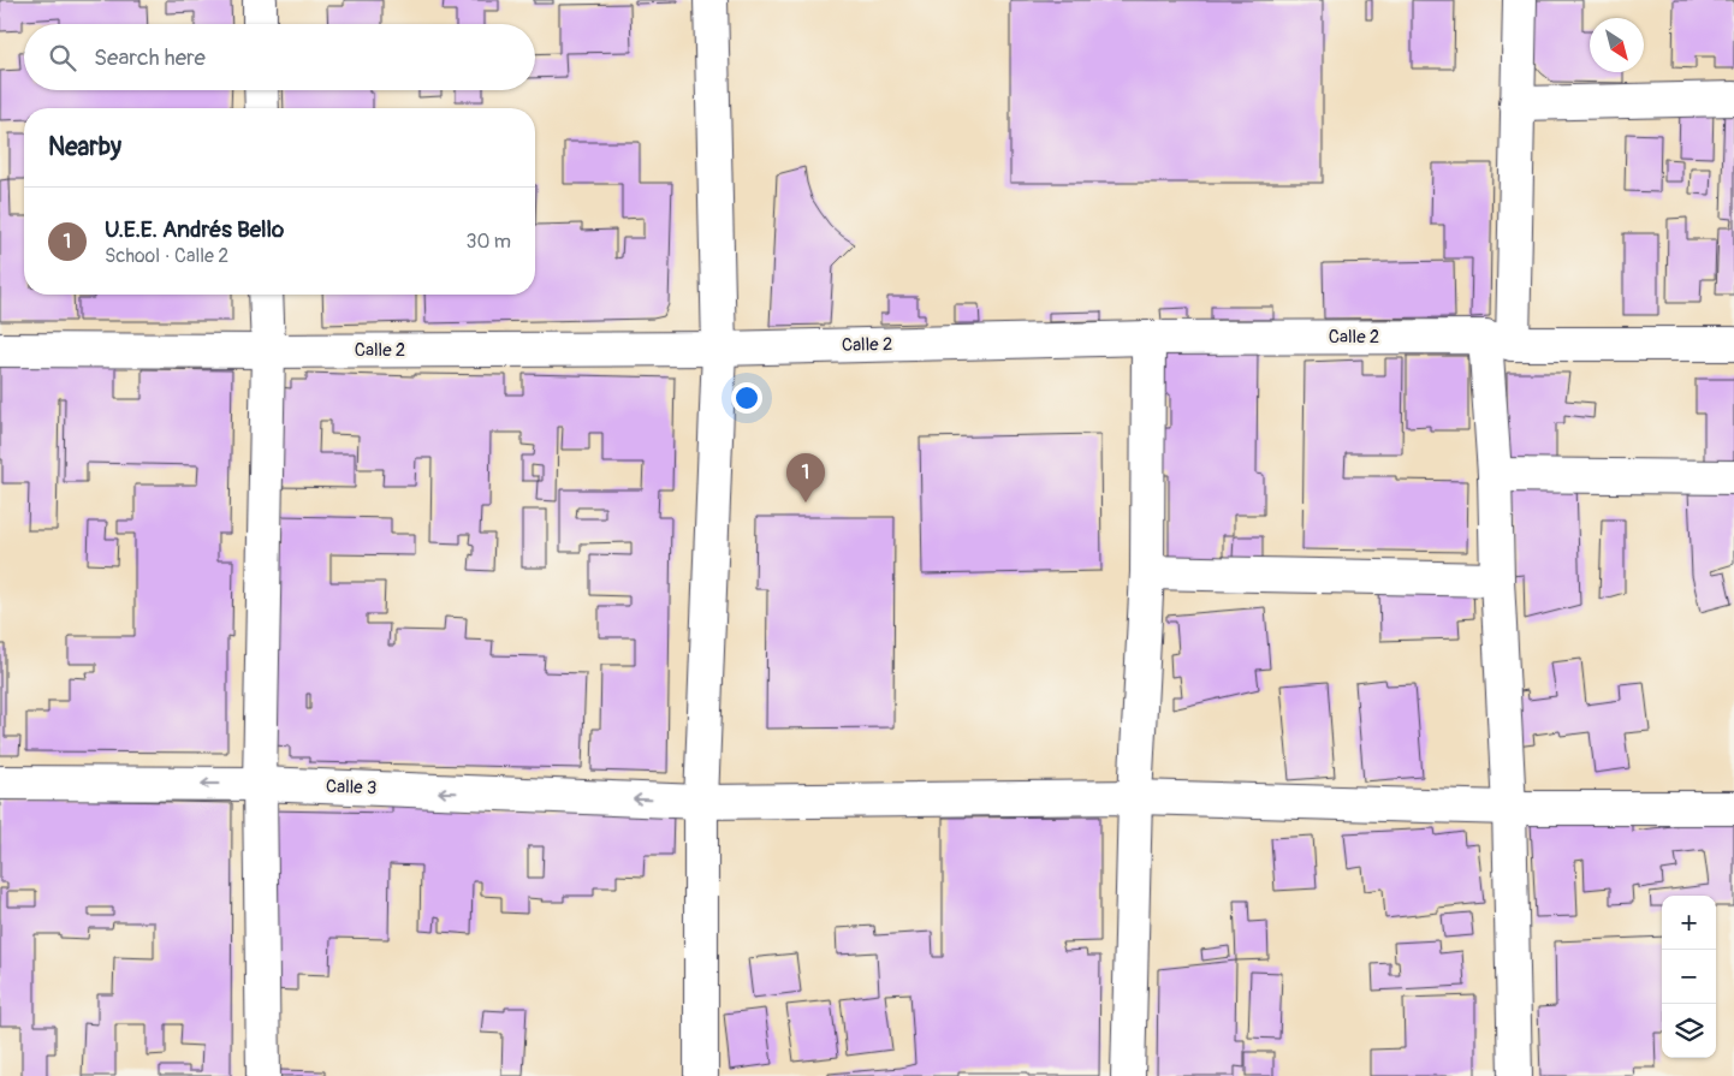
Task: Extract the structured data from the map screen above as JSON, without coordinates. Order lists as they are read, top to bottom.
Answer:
{
  "streets": {
    "street": ["Calle 2", "Calle 3"]
  },
  "one_way": ["Calle 3"],
  "north": "bottom right",
  "page": {
    "search": "Search here",
    "heading": "Nearby",
    "list": [
      {
        "mark": "1",
        "name": "U.E.E. Andrés Bello",
        "note": "School · Calle 2",
        "value": "30 m"
      }
    ],
    "pins": "1",
    "map_buttons": ["+", "−"]
  }
}
